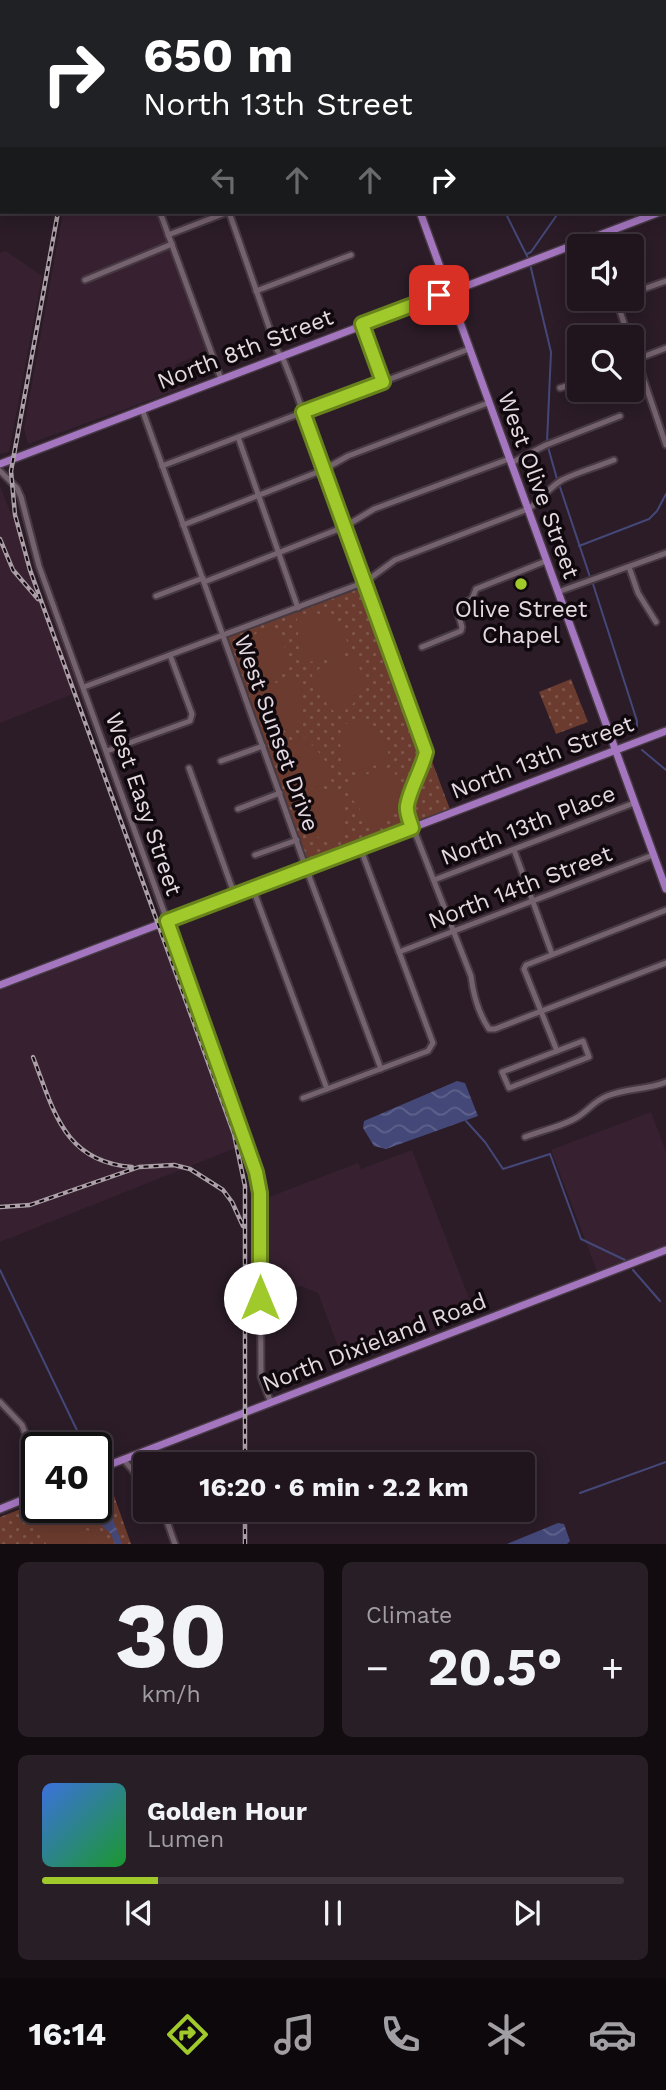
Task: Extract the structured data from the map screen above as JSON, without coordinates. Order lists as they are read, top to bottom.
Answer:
{
  "streets": {
    "main road": [
      "North 8th Street",
      "West Olive Street",
      "North 13th Street",
      "North Dixieland Road"
    ],
    "street": [
      "West Sunset Drive",
      "West Easy Street",
      "North 13th Place",
      "North 14th Street"
    ]
  },
  "crossings": [
    ["North 8th Street", "West Olive Street"],
    ["North 8th Street", "West Sunset Drive"],
    ["West Olive Street", "North 13th Street"],
    ["West Olive Street", "North 13th Place"],
    ["West Olive Street", "North 14th Street"],
    ["West Sunset Drive", "North 13th Street"],
    ["North 13th Street", "West Easy Street"],
    ["West Easy Street", "North Dixieland Road"]
  ],
  "places": ["Olive Street Chapel"],
  "page": {
    "turn": ["650 m", "North 13th Street"],
    "limit": "40",
    "trip": "16:20 · 6 min · 2.2 km",
    "tile": [
      ["30", "km/h"],
      "Climate"
    ],
    "heat": ["−", "20.5°", "+"],
    "song": ["Golden Hour", "Lumen"],
    "tabs": "16:14"
  }
}
